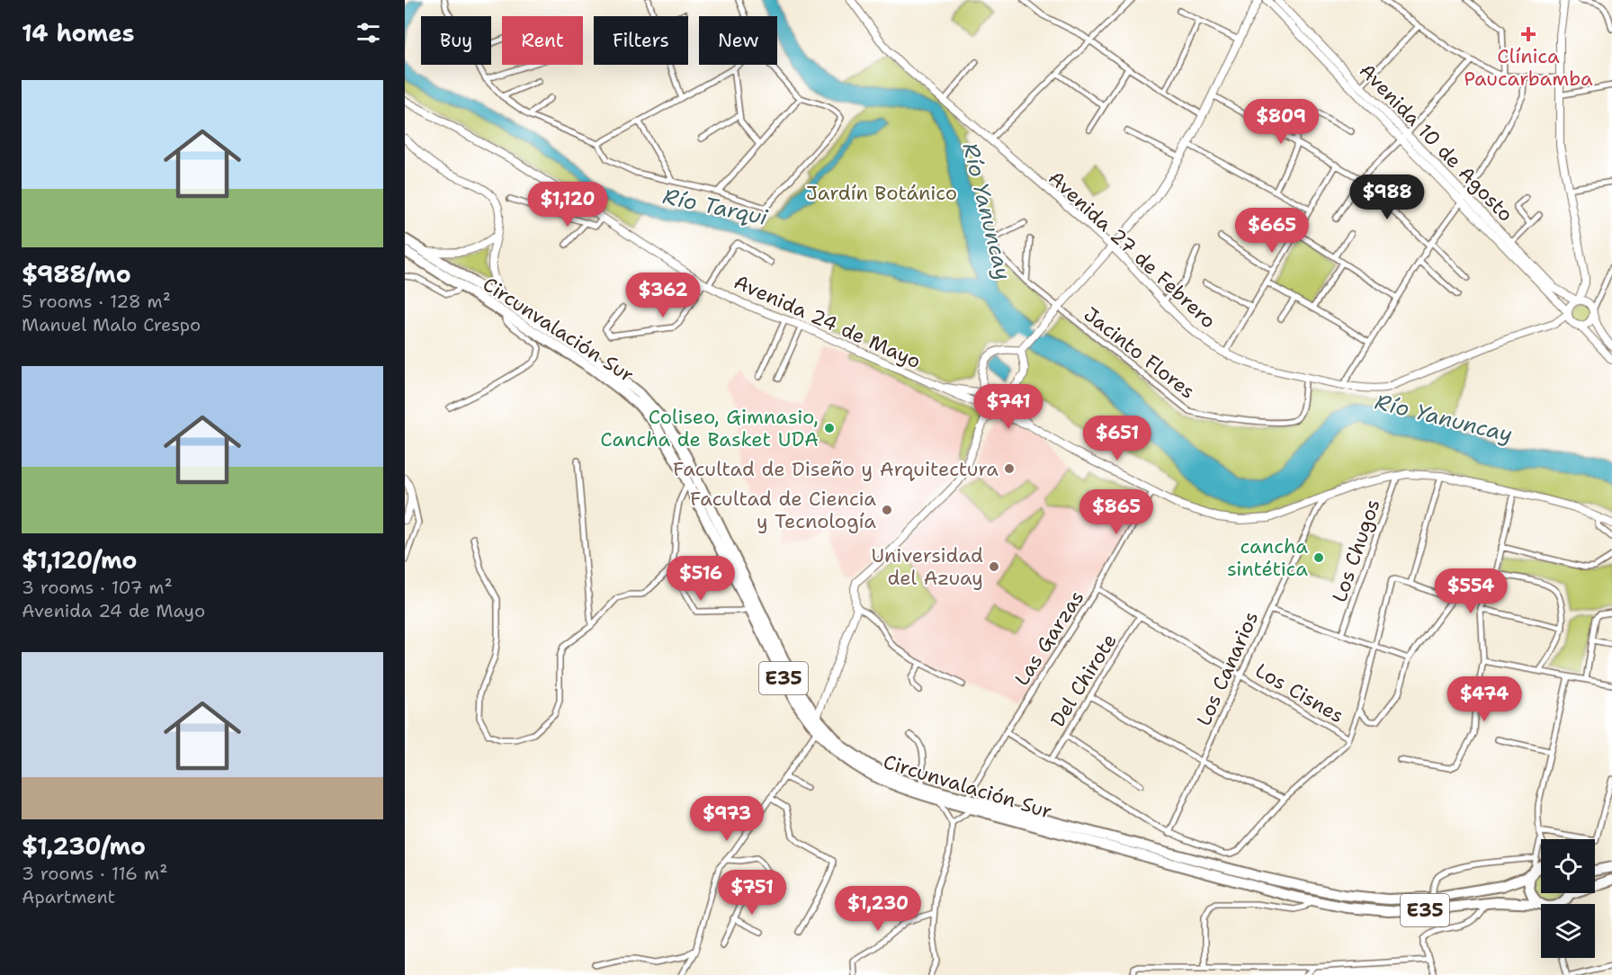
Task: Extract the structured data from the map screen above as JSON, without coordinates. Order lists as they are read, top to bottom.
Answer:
{
  "streets": {
    "highway": ["Circunvalación Sur", "E35"],
    "main road": ["Avenida 10 de Agosto", "Avenida 27 de Febrero", "Avenida 24 de Mayo"],
    "street": [
      "Jacinto Flores",
      "Los Chugos",
      "Las Garzas",
      "Los Canarios",
      "Del Chirote",
      "Los Cisnes"
    ]
  },
  "crossings": [
    ["Avenida 10 de Agosto", "Avenida 27 de Febrero"],
    ["Avenida 27 de Febrero", "Jacinto Flores"],
    ["Circunvalación Sur", "Las Garzas"],
    ["Circunvalación Sur", "E35"],
    ["Las Garzas", "Los Cisnes"],
    ["Los Canarios", "Los Cisnes"],
    ["Del Chirote", "Los Cisnes"]
  ],
  "water": ["Río Tarqui", "Río Yanuncay"],
  "parks": ["Jardín Botánico"],
  "places": {
    "health": ["Clínica Paucarbamba"],
    "other": [
      "Coliseo, Gimnasio, Cancha de Basket UDA",
      "Facultad de Diseño y Arquitectura",
      "Facultad de Ciencia y Tecnología",
      "cancha sintética",
      "Universidad del Azuay"
    ]
  },
  "page": {
    "heading": "14 homes",
    "chip": [
      "Buy",
      "Rent",
      "Filters",
      "New"
    ],
    "list": [
      {
        "name": "$988/mo",
        "note": "5 rooms · 128 m² · Manuel Malo Crespo"
      },
      {
        "name": "$1,120/mo",
        "note": "3 rooms · 107 m² · Avenida 24 de Mayo"
      },
      {
        "name": "$1,230/mo",
        "note": "3 rooms · 116 m² · Apartment"
      }
    ],
    "price": [
      "$809",
      "$988",
      "$1,120",
      "$665",
      "$362",
      "$741",
      "$651",
      "$865",
      "$516",
      "$554",
      "$474",
      "$973",
      "$751",
      "$1,230"
    ]
  }
}
